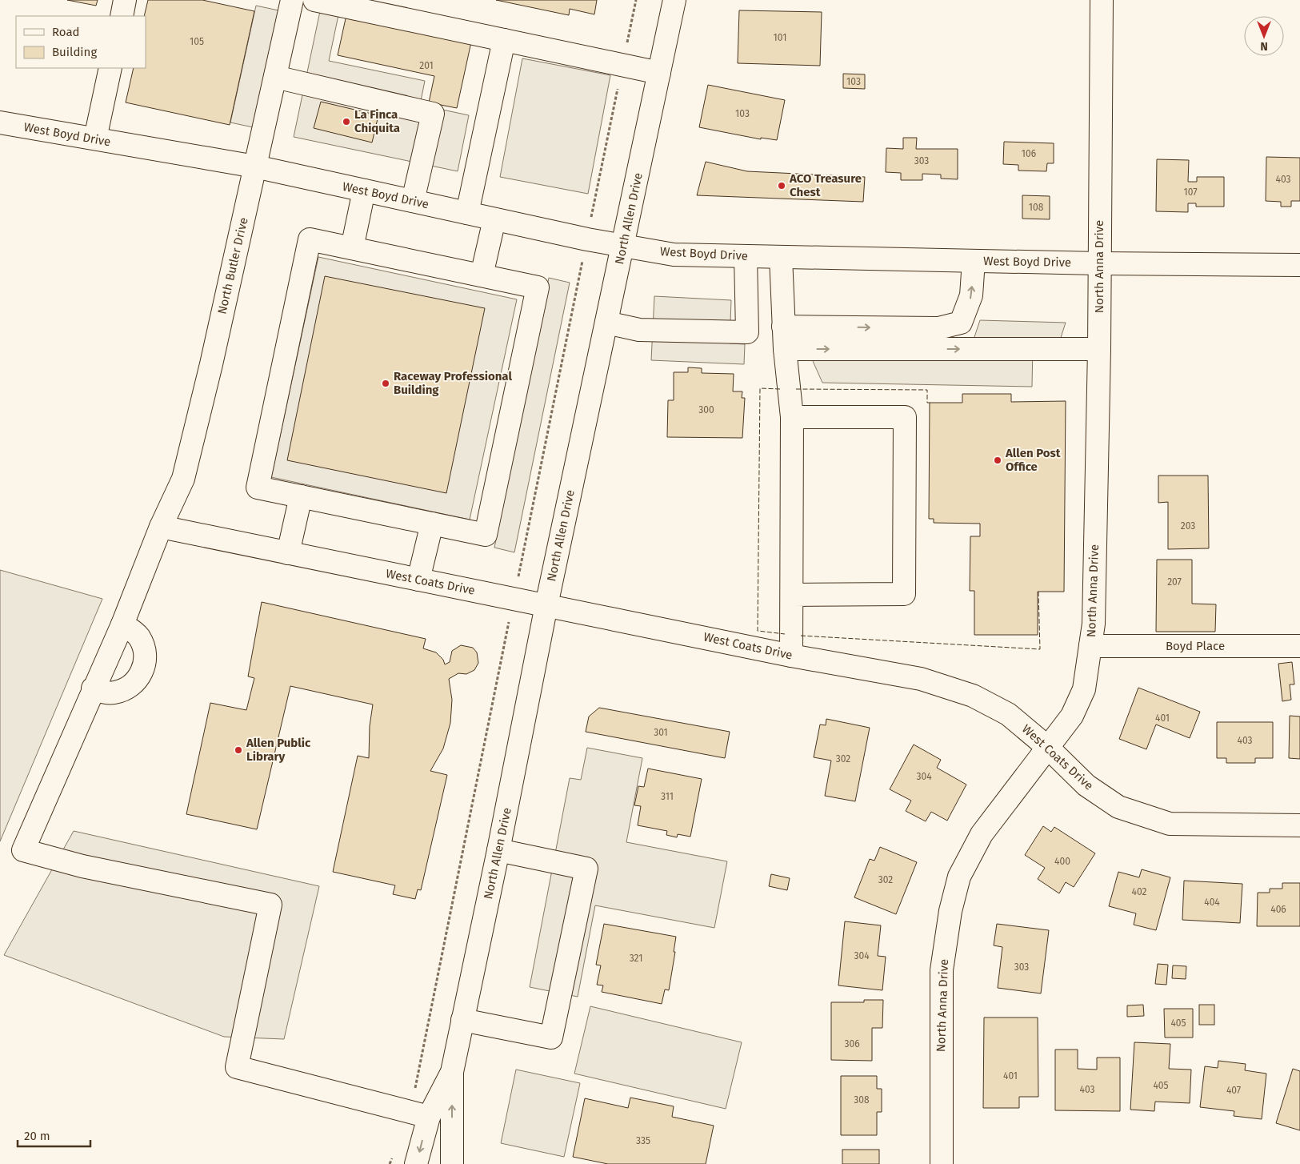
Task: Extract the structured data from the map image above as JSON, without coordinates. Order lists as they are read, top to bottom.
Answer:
{
  "streets": {
    "street": [
      "West Boyd Drive",
      "North Allen Drive",
      "North Butler Drive",
      "North Anna Drive",
      "West Coats Drive",
      "Boyd Place"
    ]
  },
  "crossings": [
    ["West Boyd Drive", "North Allen Drive"],
    ["West Boyd Drive", "North Butler Drive"],
    ["West Boyd Drive", "North Anna Drive"],
    ["North Allen Drive", "North Butler Drive"],
    ["North Allen Drive", "West Coats Drive"],
    ["North Butler Drive", "West Coats Drive"],
    ["North Anna Drive", "West Coats Drive"],
    ["North Anna Drive", "Boyd Place"]
  ],
  "places": [
    "La Finca Chiquita",
    "ACO Treasure Chest",
    "Raceway Professional Building",
    "Allen Post Office",
    "Allen Public Library"
  ],
  "house_numbers": [
    "101",
    "105",
    "201",
    "103",
    "103",
    "106",
    "303",
    "403",
    "107",
    "108",
    "300",
    "203",
    "207",
    "401",
    "301",
    "403",
    "302",
    "304",
    "311",
    "400",
    "302",
    "402",
    "404",
    "406",
    "304",
    "321",
    "303",
    "405",
    "306",
    "401",
    "405",
    "403",
    "407",
    "308",
    "335"
  ],
  "legend": ["Road", "Building"],
  "scale_bar": "20 m",
  "north": "bottom"
}
